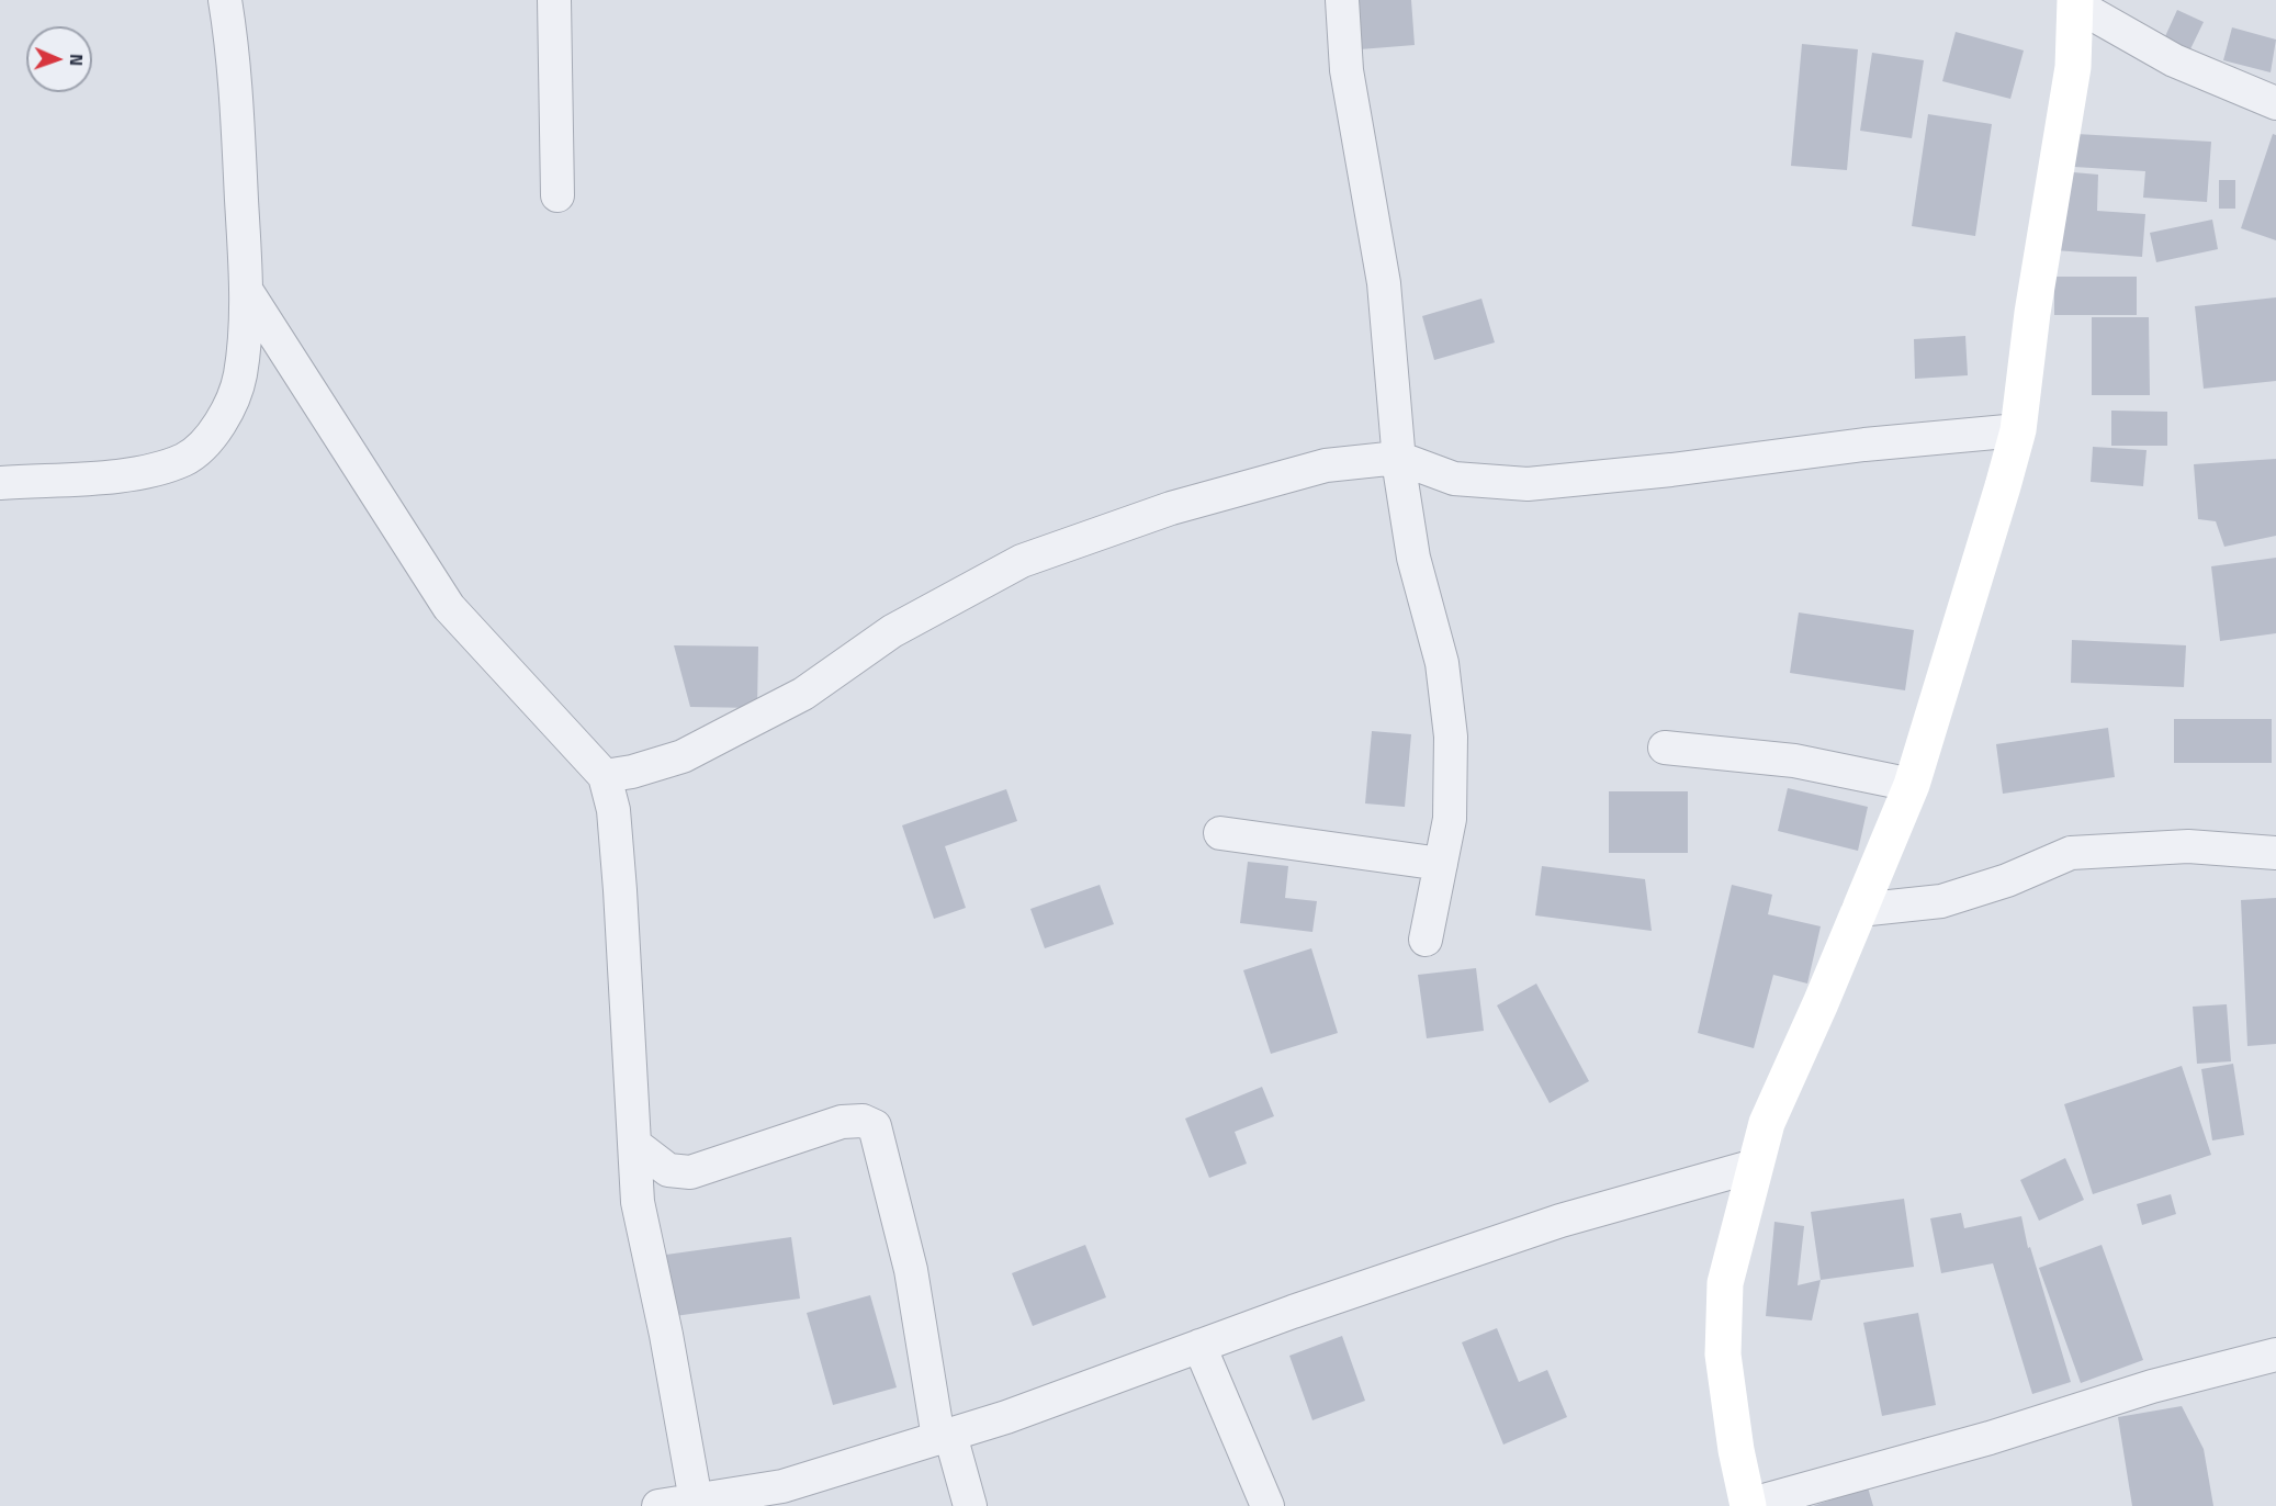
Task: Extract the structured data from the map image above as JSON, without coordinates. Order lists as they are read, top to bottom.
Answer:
{
  "north": "right"
}
